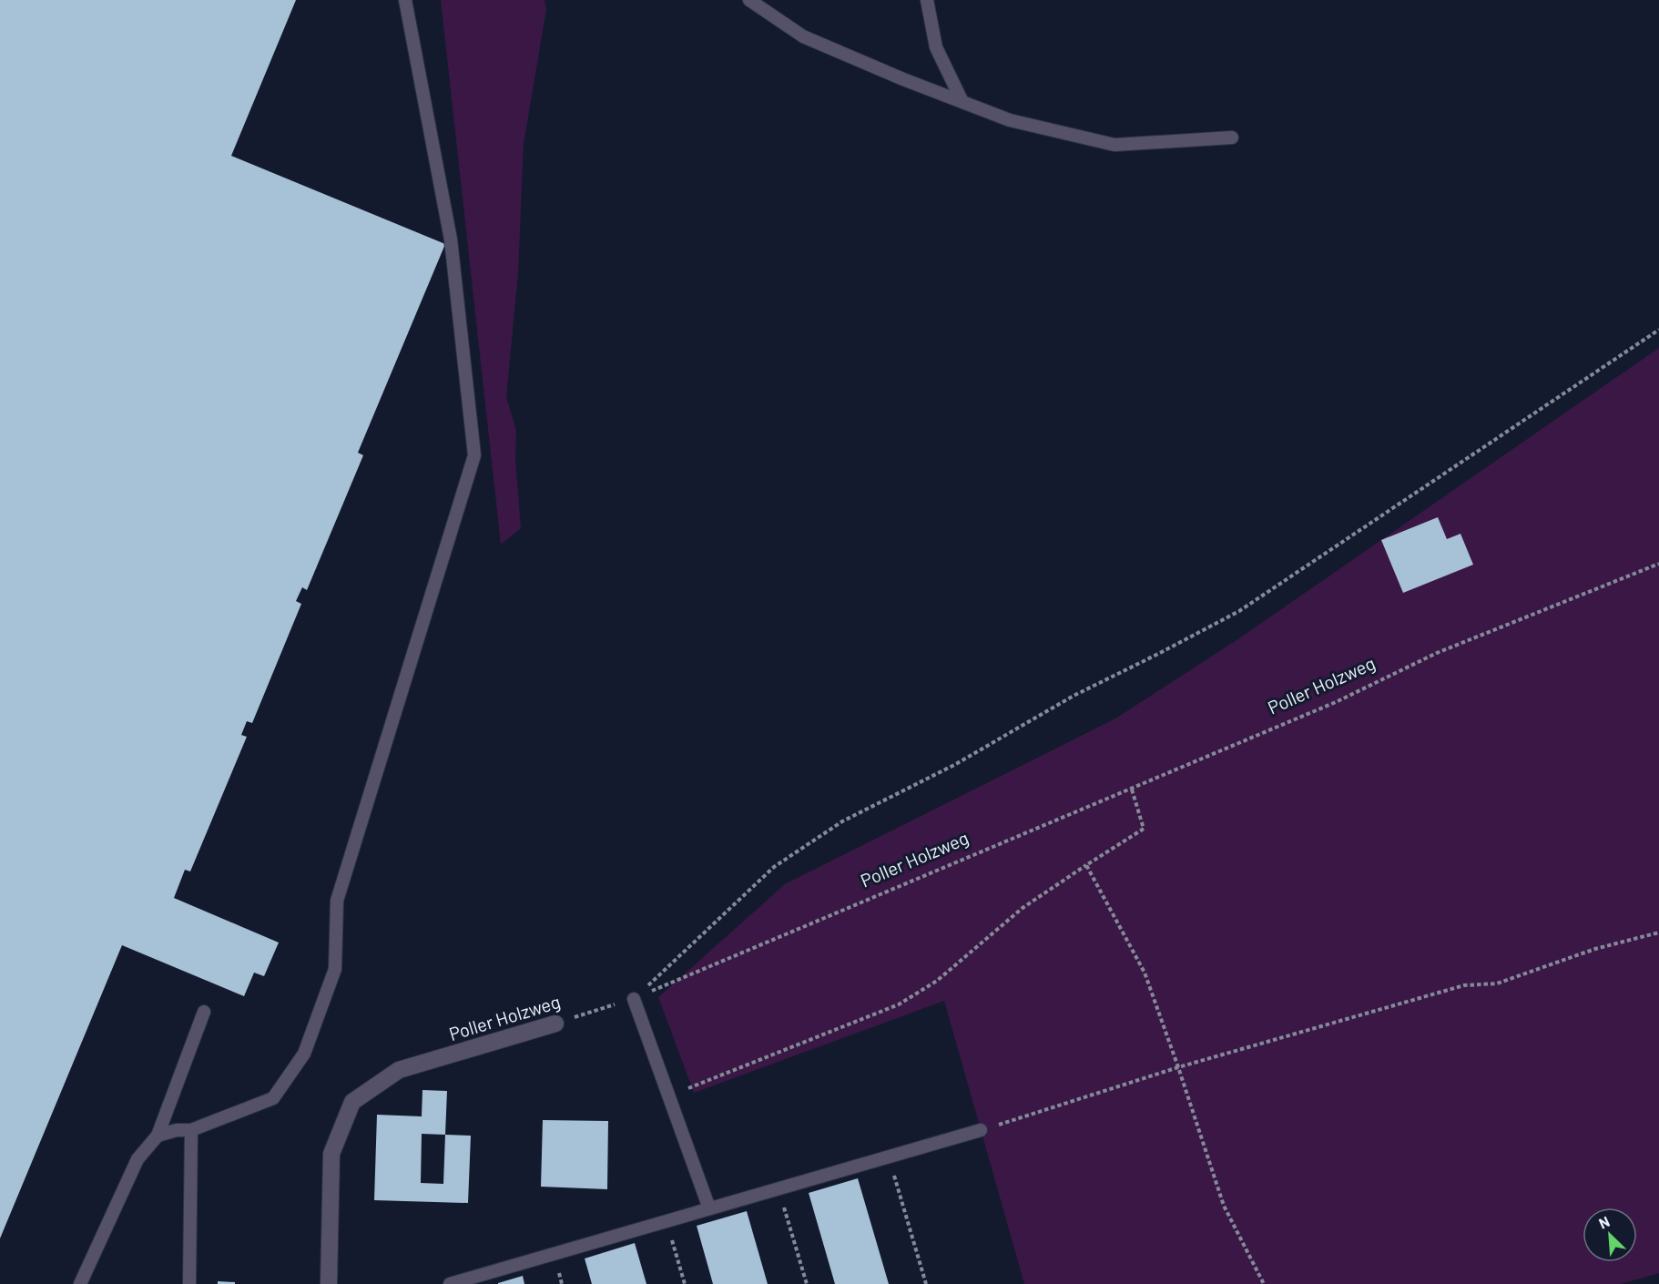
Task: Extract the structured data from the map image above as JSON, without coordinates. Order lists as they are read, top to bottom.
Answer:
{
  "streets": {
    "street": ["Poller Holzweg"]
  },
  "north": "top left"
}
